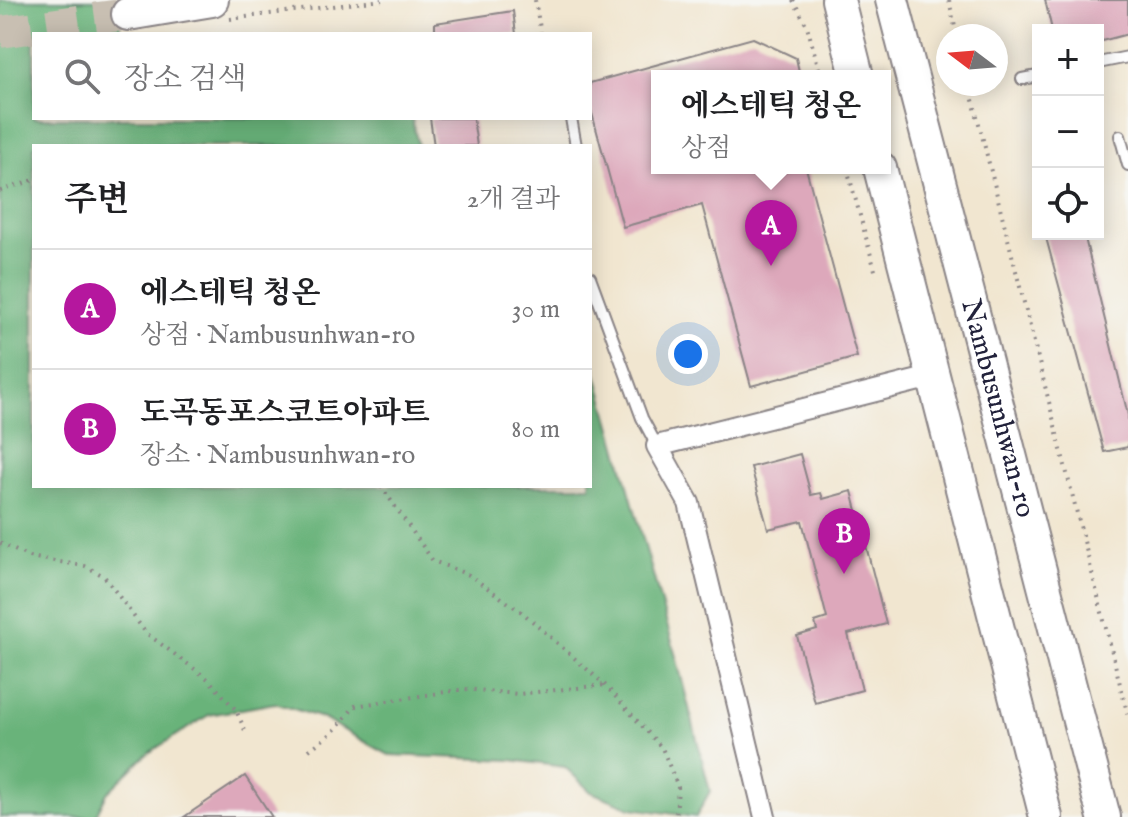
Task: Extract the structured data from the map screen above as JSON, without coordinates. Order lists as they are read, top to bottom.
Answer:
{
  "streets": {
    "main road": ["Nambusunhwan-ro"]
  },
  "north": "left",
  "page": {
    "map_buttons": ["+", "−"],
    "search": "장소 검색",
    "popup": ["에스테틱 청온", "상점"],
    "heading": ["주변", "2개 결과"],
    "pins": ["A", "B"],
    "list": [
      {
        "mark": "A",
        "name": "에스테틱 청온",
        "note": "상점 · Nambusunhwan-ro",
        "value": "30 m"
      },
      {
        "mark": "B",
        "name": "도곡동포스코트아파트",
        "note": "장소 · Nambusunhwan-ro",
        "value": "80 m"
      }
    ]
  }
}
